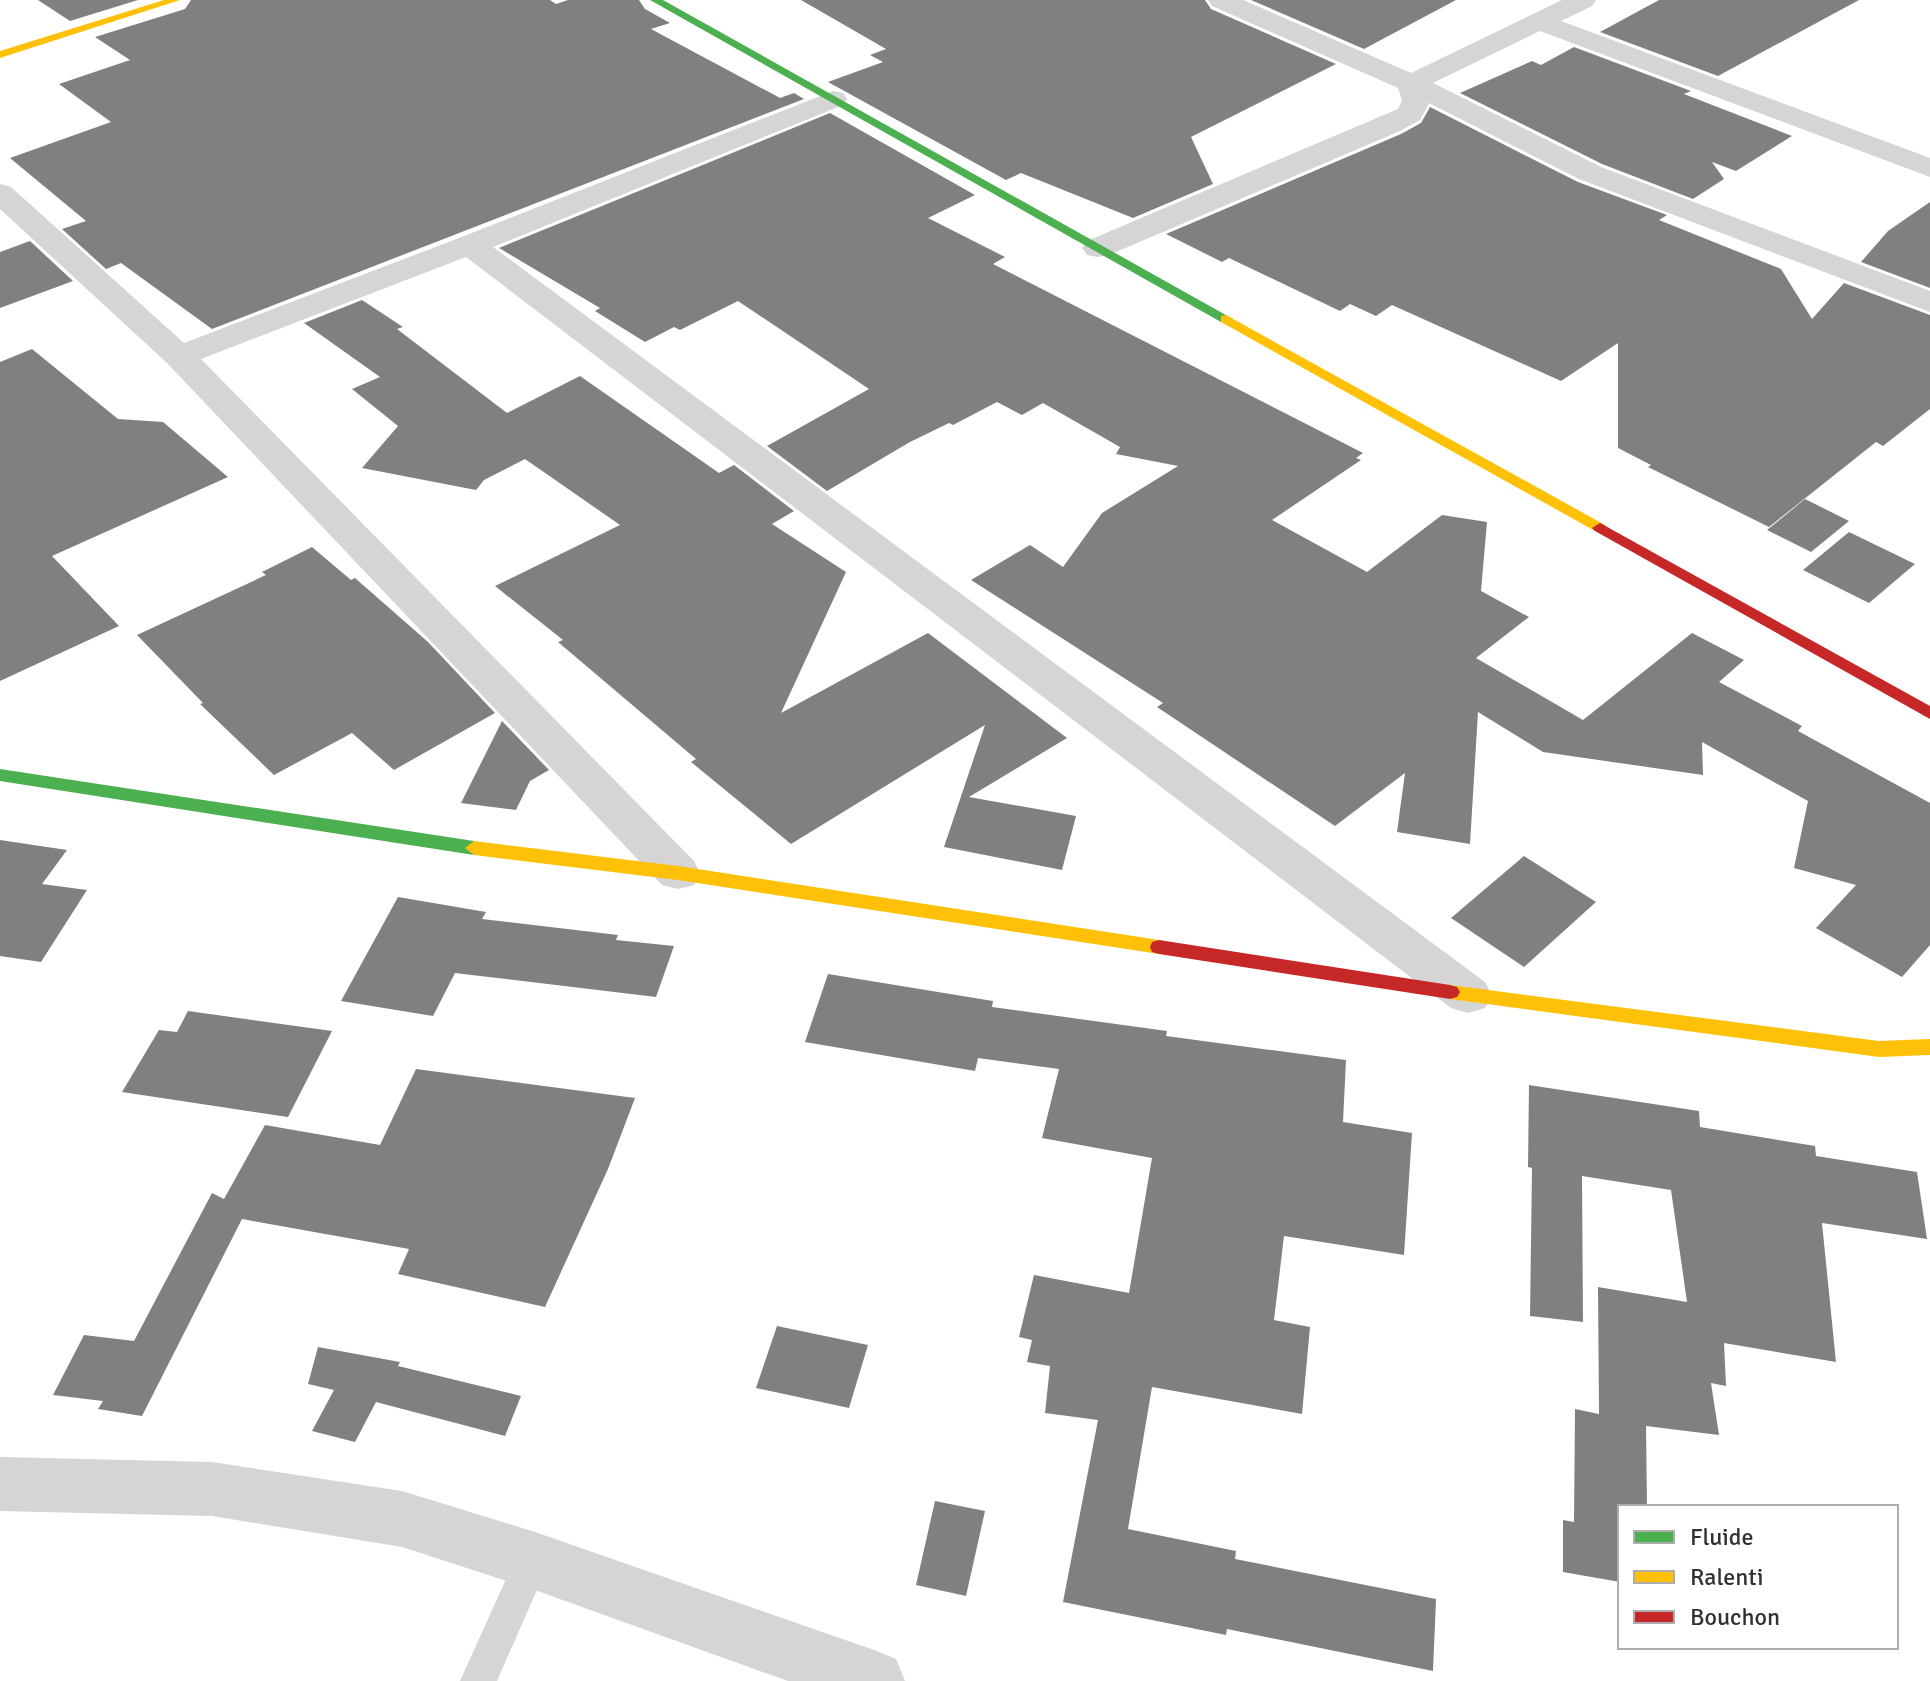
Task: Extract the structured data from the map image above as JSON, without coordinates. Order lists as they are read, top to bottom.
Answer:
{
  "legend": ["Fluide", "Ralenti", "Bouchon"]
}
